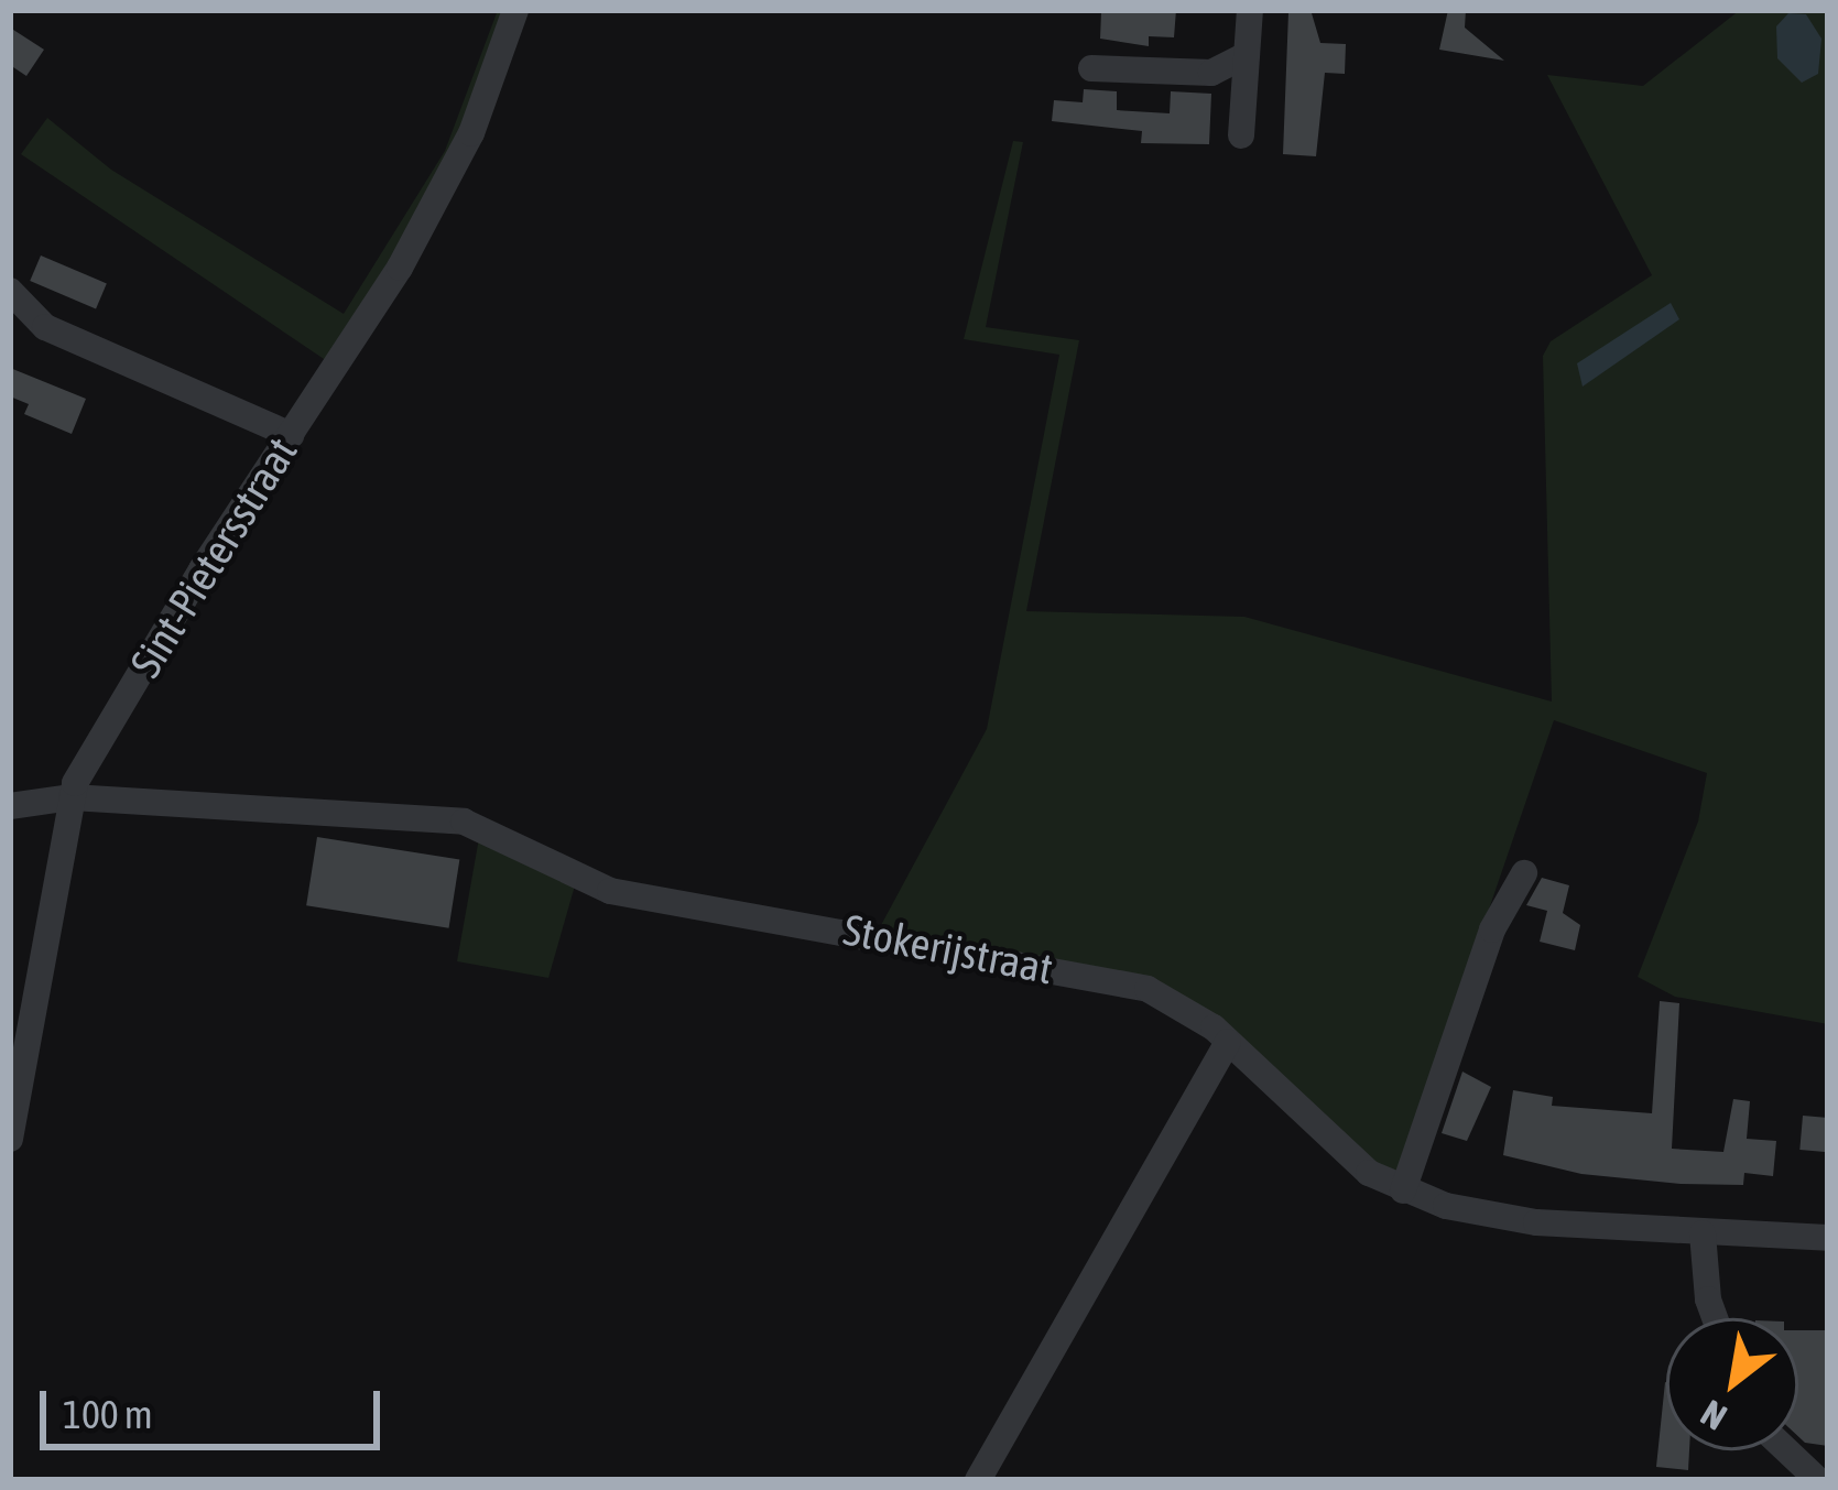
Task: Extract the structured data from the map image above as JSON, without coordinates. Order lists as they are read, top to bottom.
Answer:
{
  "streets": {
    "street": ["Sint-Pietersstraat", "Stokerijstraat"]
  },
  "crossings": [
    ["Sint-Pietersstraat", "Stokerijstraat"]
  ],
  "scale_bar": "100 m",
  "north": "bottom left"
}
